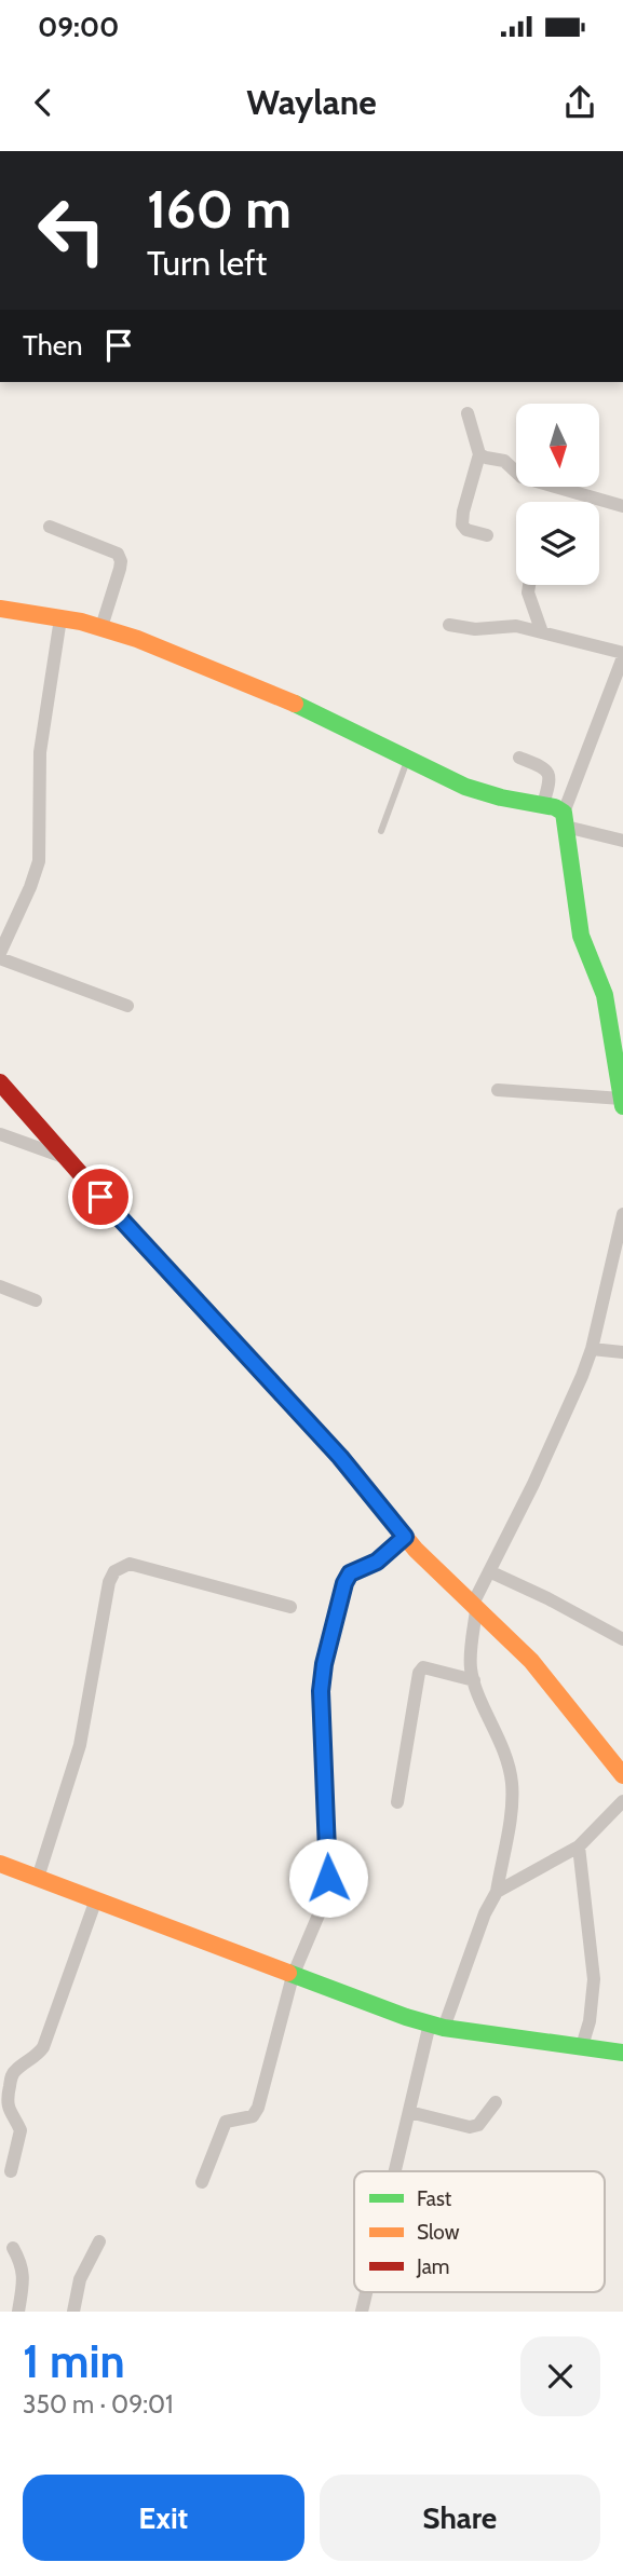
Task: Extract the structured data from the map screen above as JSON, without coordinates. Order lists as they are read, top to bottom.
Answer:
{
  "legend": ["Fast", "Slow", "Jam"],
  "north": "bottom",
  "page": {
    "status": "09:00",
    "header": "Waylane",
    "turn": ["160 m", "Turn left"],
    "then": "Then",
    "heading": ["1 min", "350 m · 09:01"],
    "buttons": ["Exit", "Share"]
  }
}
